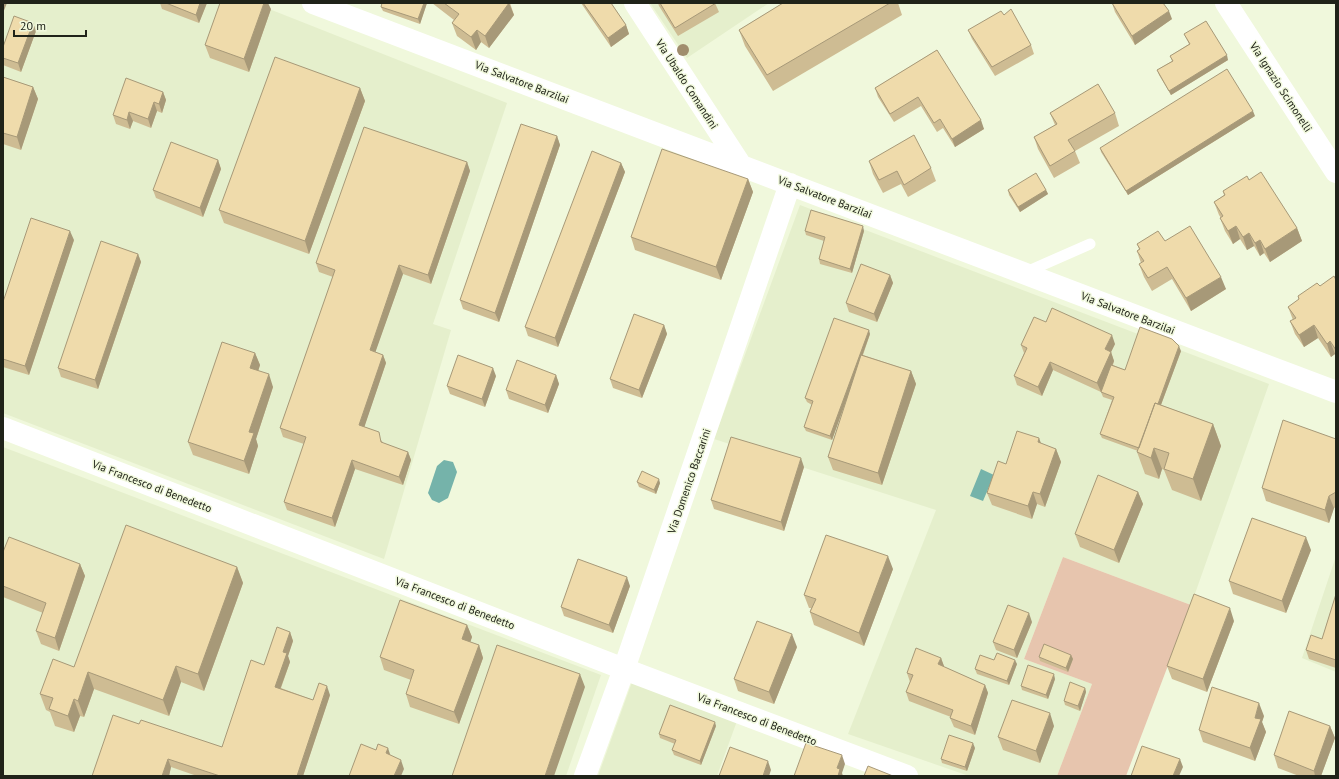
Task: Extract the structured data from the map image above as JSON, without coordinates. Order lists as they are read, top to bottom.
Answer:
{
  "streets": {
    "street": [
      "Via Salvatore Barzilai",
      "Via Ubaldo Comandini",
      "Via Ignazio Scimonelli",
      "Via Domenico Baccarini",
      "Via Francesco di Benedetto"
    ]
  },
  "crossings": [
    ["Via Salvatore Barzilai", "Via Ubaldo Comandini"],
    ["Via Salvatore Barzilai", "Via Domenico Baccarini"],
    ["Via Domenico Baccarini", "Via Francesco di Benedetto"]
  ],
  "scale_bar": "20 m"
}
